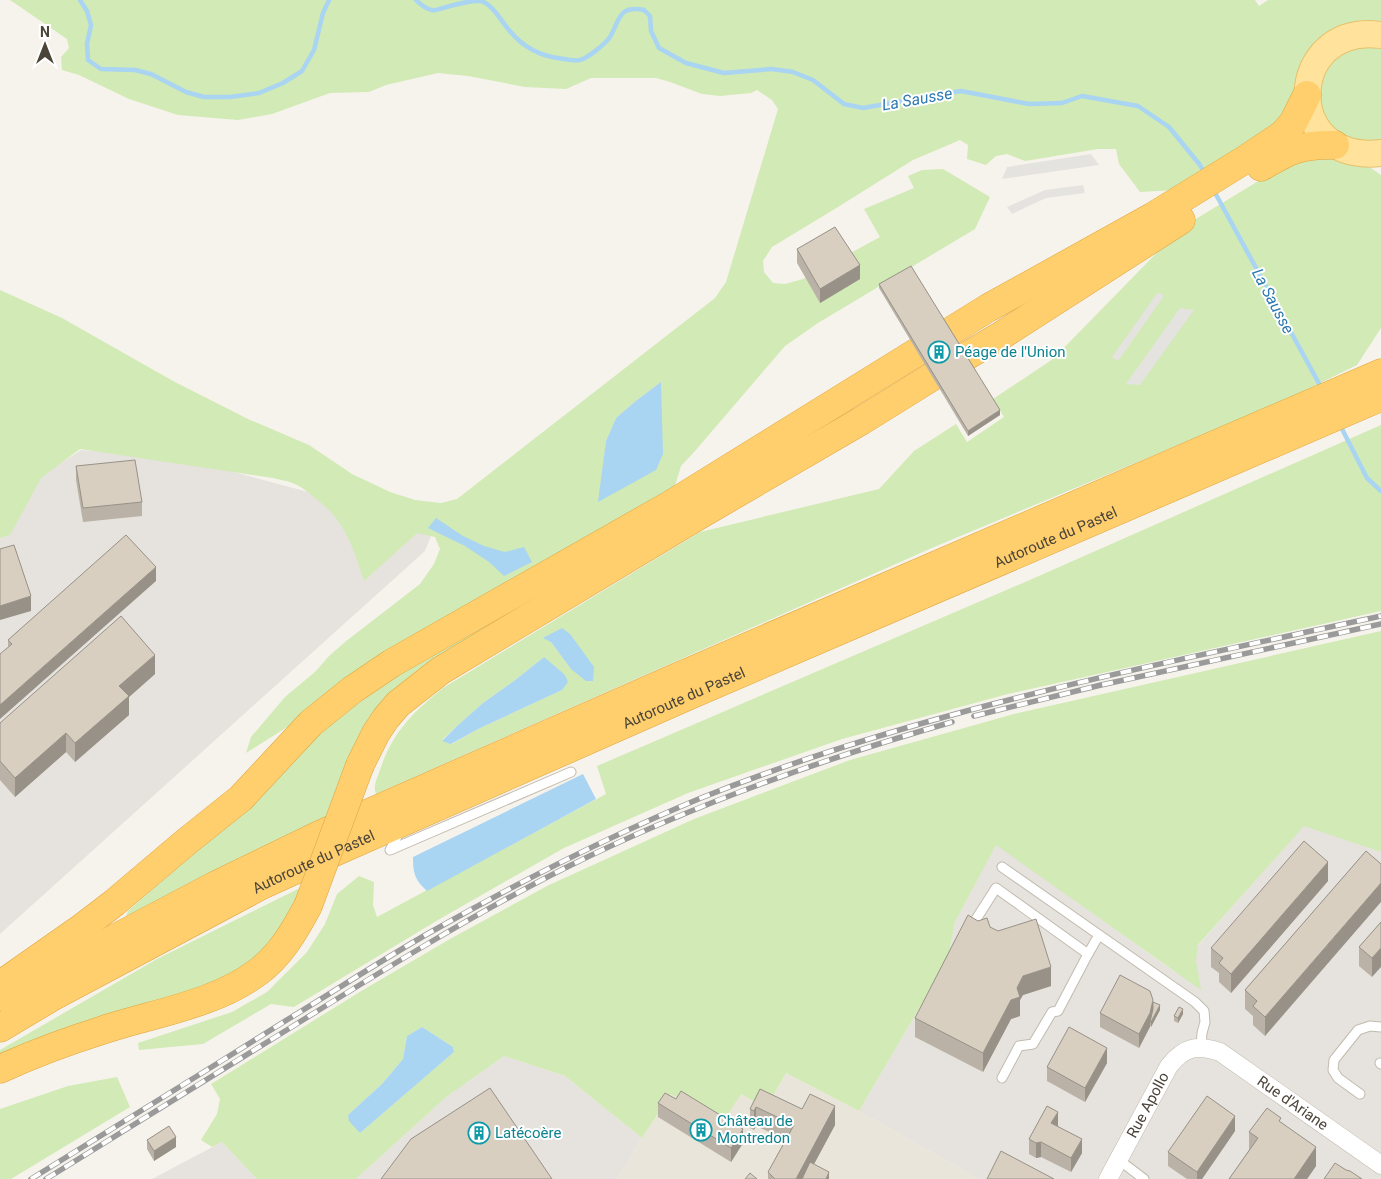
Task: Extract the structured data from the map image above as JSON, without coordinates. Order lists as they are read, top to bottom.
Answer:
{
  "streets": {
    "highway": ["Autoroute du Pastel"],
    "street": ["Rue d'Ariane", "Rue Apollo"]
  },
  "crossings": [
    ["Rue d'Ariane", "Rue Apollo"]
  ],
  "water": ["La Sausse"],
  "places": {
    "building": ["Péage de l'Union", "Château de Montredon", "Latécoère"]
  },
  "north": "top"
}
